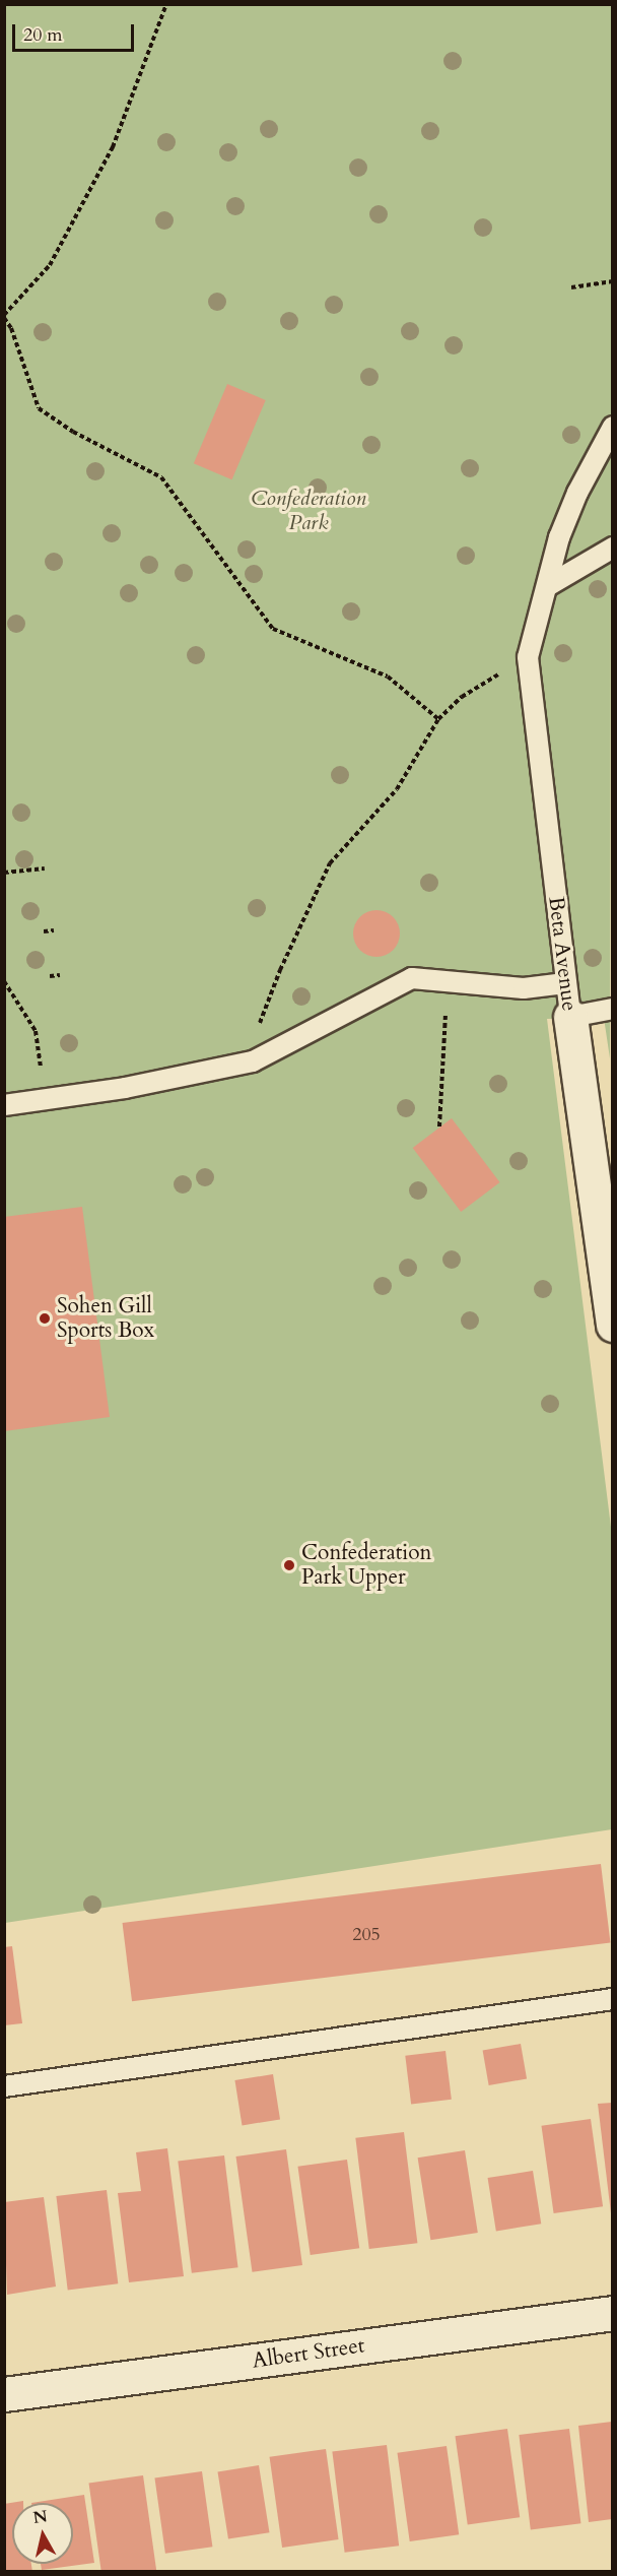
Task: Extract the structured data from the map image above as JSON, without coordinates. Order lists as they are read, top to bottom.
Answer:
{
  "streets": {
    "street": ["Beta Avenue", "Albert Street"]
  },
  "parks": ["Confederation Park"],
  "places": ["Sohen Gill Sports Box", "Confederation Park Upper"],
  "house_numbers": ["205"],
  "scale_bar": "20 m",
  "north": "top"
}
